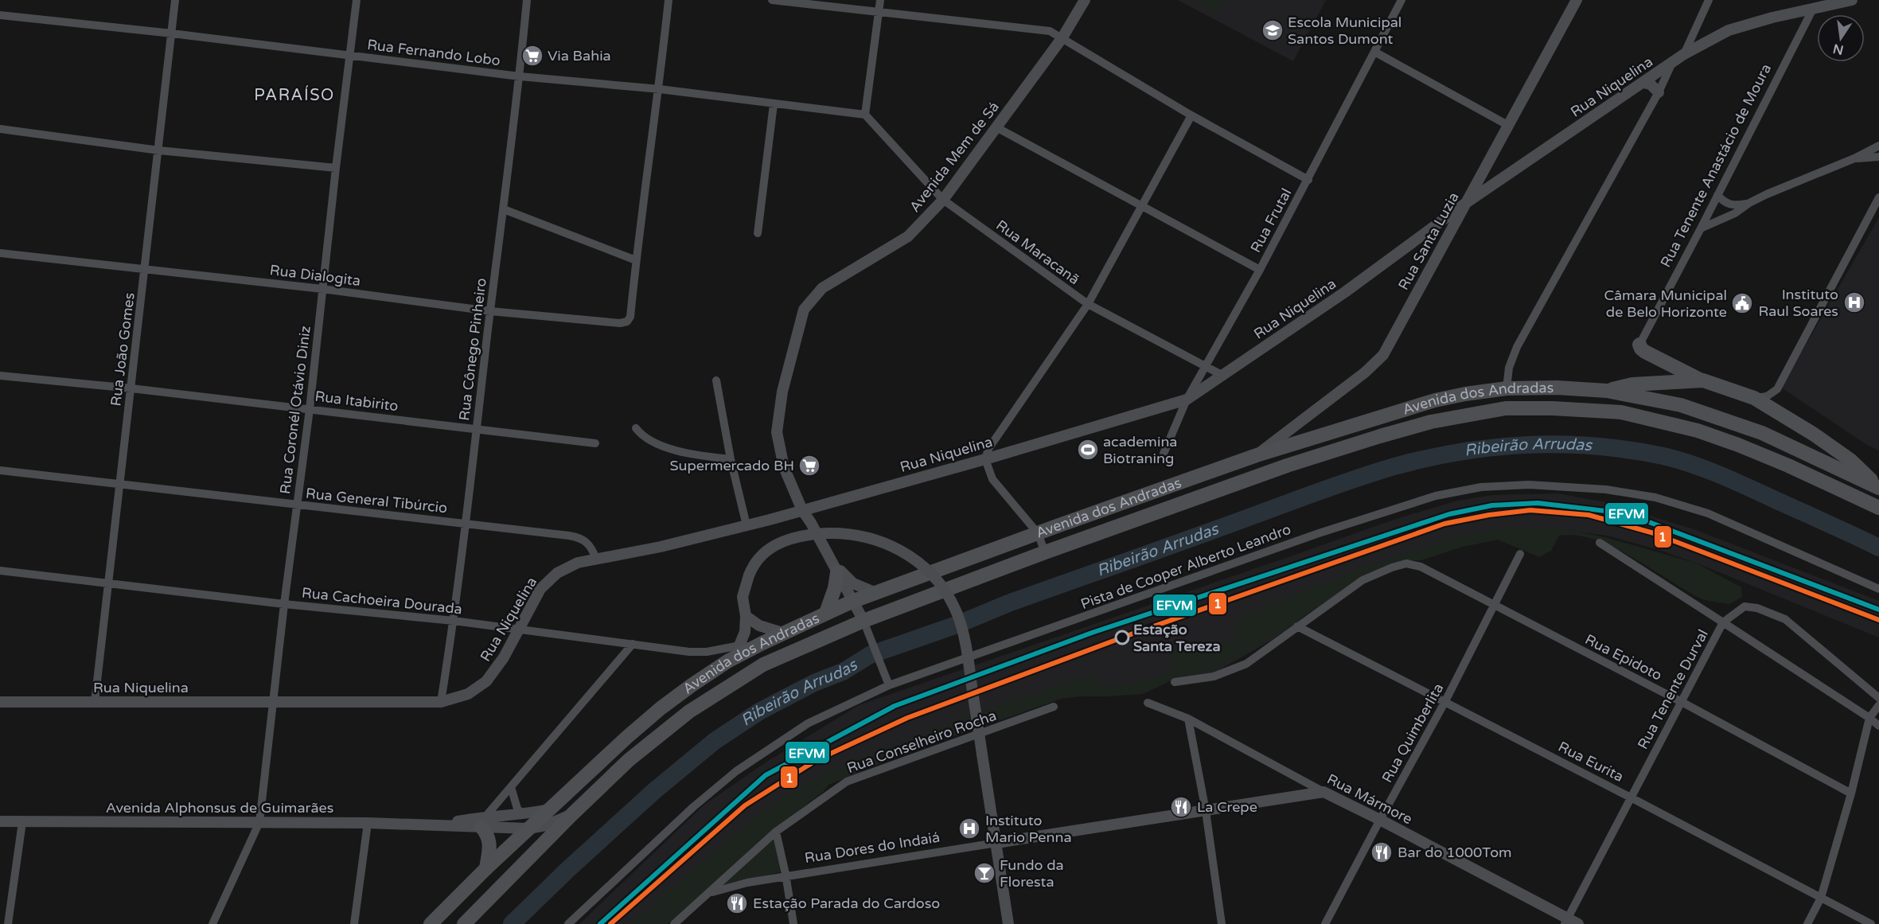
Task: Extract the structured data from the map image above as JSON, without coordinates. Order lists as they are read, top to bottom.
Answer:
{
  "streets": {
    "main road": ["Avenida dos Andradas"],
    "street": [
      "Rua Fernando Lobo",
      "Rua Niquelina",
      "Avenida Mem de Sá",
      "Rua Tenente Anastácio de Moura",
      "Rua Frutal",
      "Rua Santa Luzia",
      "Rua Maracanã",
      "Rua Dialogita",
      "Rua João Gomes",
      "Rua Cônego Pinheiro",
      "Rua Itabirito",
      "Rua Coronél Otávio Diniz",
      "Rua General Tibúrcio",
      "Pista de Cooper Alberto Leandro",
      "Rua Cachoeira Dourada",
      "Rua Epidoto",
      "Rua Tenente Durval",
      "Rua Quimberlita",
      "Rua Conselheiro Rocha",
      "Rua Eurita",
      "Rua Mármore",
      "Avenida Alphonsus de Guimarães",
      "Rua Dores do Indaiá"
    ]
  },
  "crossings": [
    ["Rua Fernando Lobo", "Rua Maracanã"],
    ["Rua Fernando Lobo", "Rua João Gomes"],
    ["Rua Fernando Lobo", "Rua Cônego Pinheiro"],
    ["Rua Fernando Lobo", "Rua Coronél Otávio Diniz"],
    ["Rua Niquelina", "Avenida Mem de Sá"],
    ["Rua Niquelina", "Rua Tenente Anastácio de Moura"],
    ["Rua Niquelina", "Rua Frutal"],
    ["Rua Niquelina", "Rua Santa Luzia"],
    ["Rua Niquelina", "Rua Maracanã"],
    ["Rua Niquelina", "Rua João Gomes"],
    ["Rua Niquelina", "Rua Cônego Pinheiro"],
    ["Rua Niquelina", "Rua Coronél Otávio Diniz"],
    ["Rua Niquelina", "Rua General Tibúrcio"],
    ["Rua Niquelina", "Rua Cachoeira Dourada"],
    ["Avenida Mem de Sá", "Rua Maracanã"],
    ["Avenida Mem de Sá", "Avenida dos Andradas"],
    ["Rua Frutal", "Rua Maracanã"],
    ["Rua Santa Luzia", "Avenida dos Andradas"],
    ["Rua Dialogita", "Rua João Gomes"],
    ["Rua Dialogita", "Rua Cônego Pinheiro"],
    ["Rua Dialogita", "Rua Coronél Otávio Diniz"],
    ["Rua João Gomes", "Rua Itabirito"],
    ["Rua João Gomes", "Rua General Tibúrcio"],
    ["Rua João Gomes", "Rua Cachoeira Dourada"],
    ["Rua Cônego Pinheiro", "Rua Itabirito"],
    ["Rua Cônego Pinheiro", "Rua General Tibúrcio"],
    ["Rua Cônego Pinheiro", "Rua Cachoeira Dourada"],
    ["Avenida dos Andradas", "Rua Cachoeira Dourada"],
    ["Avenida dos Andradas", "Avenida Alphonsus de Guimarães"],
    ["Rua Itabirito", "Rua Coronél Otávio Diniz"],
    ["Rua Coronél Otávio Diniz", "Rua General Tibúrcio"],
    ["Rua Coronél Otávio Diniz", "Rua Cachoeira Dourada"],
    ["Rua Coronél Otávio Diniz", "Avenida Alphonsus de Guimarães"],
    ["Rua Epidoto", "Rua Tenente Durval"],
    ["Rua Epidoto", "Rua Quimberlita"],
    ["Rua Epidoto", "Rua Eurita"],
    ["Rua Tenente Durval", "Rua Eurita"],
    ["Rua Tenente Durval", "Rua Mármore"],
    ["Rua Quimberlita", "Rua Eurita"],
    ["Rua Quimberlita", "Rua Mármore"],
    ["Rua Conselheiro Rocha", "Rua Dores do Indaiá"],
    ["Rua Mármore", "Rua Dores do Indaiá"]
  ],
  "districts": ["PARAÍSO"],
  "water": ["Ribeirão Arrudas"],
  "places": {
    "school or university": ["Escola Municipal Santos Dumont"],
    "supermarket": ["Via Bahia", "Supermercado BH"],
    "hospital": ["Instituto Raul Soares", "Instituto Mario Penna"],
    "public building": ["Câmara Municipal de Belo Horizonte"],
    "sports": ["academina Biotraning"],
    "other": ["Estação Santa Tereza"],
    "restaurant": ["La Crepe", "Bar do 1000Tom", "Estação Parada do Cardoso"],
    "bar": ["Fundo da Floresta"]
  },
  "lines": ["transit line EFVM", "transit line 1"],
  "north": "bottom"
}
